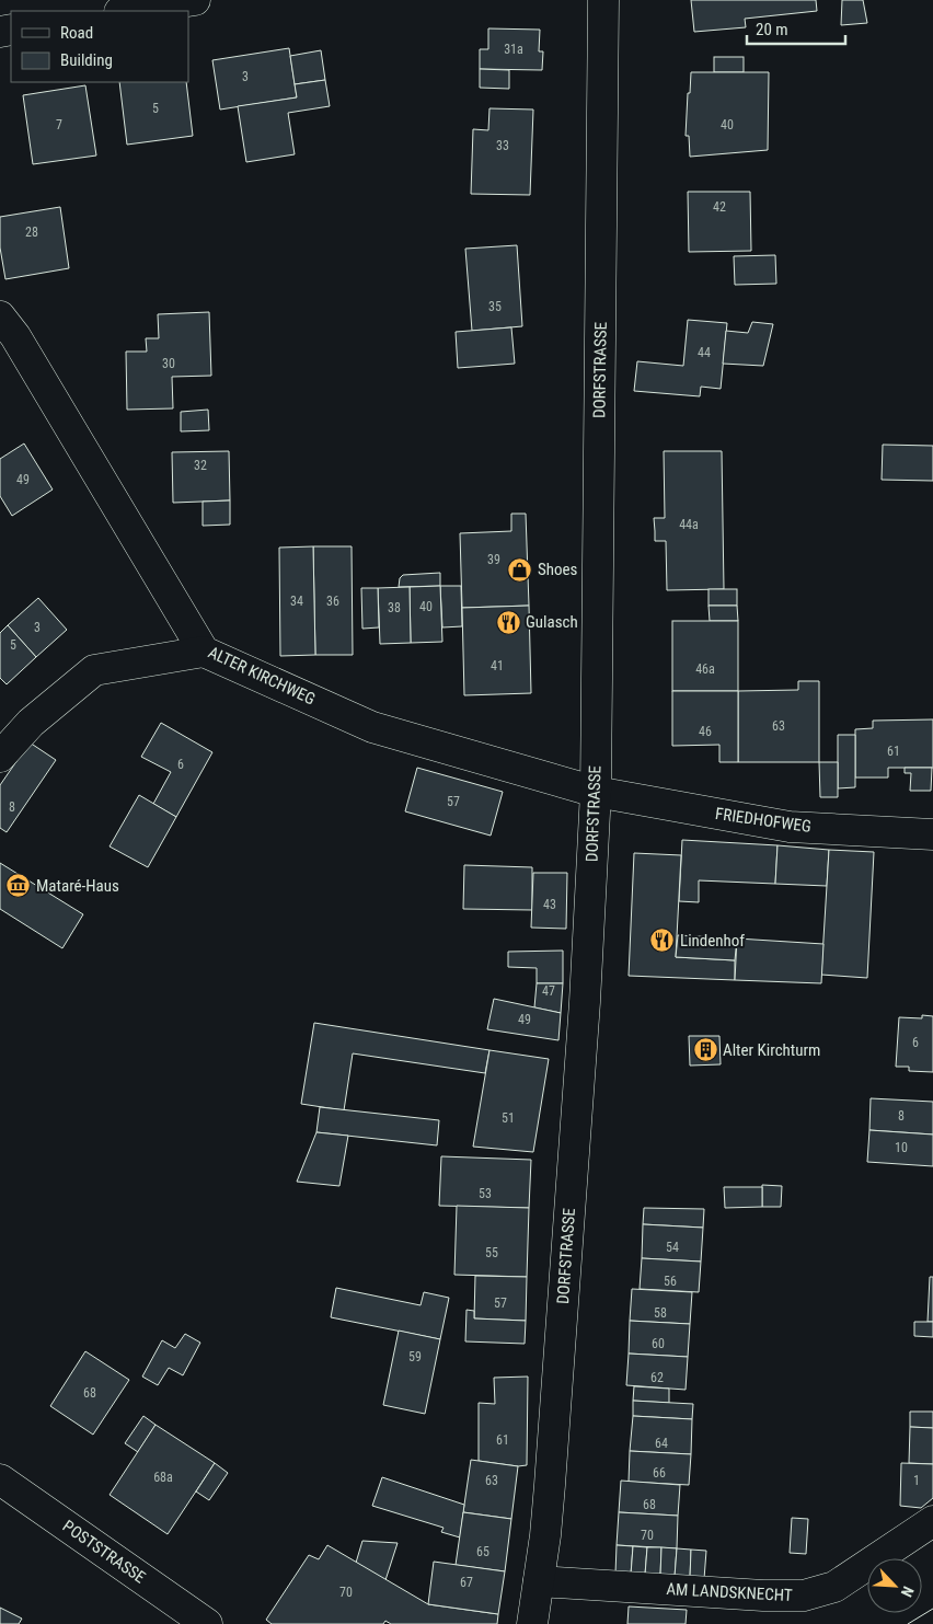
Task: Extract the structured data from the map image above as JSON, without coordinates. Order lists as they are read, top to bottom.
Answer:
{
  "streets": {
    "street": [
      "DORFSTRASSE",
      "ALTER KIRCHWEG",
      "FRIEDHOFWEG",
      "POSTSTRASSE",
      "AM LANDSKNECHT"
    ]
  },
  "crossings": [
    ["DORFSTRASSE", "ALTER KIRCHWEG"],
    ["DORFSTRASSE", "FRIEDHOFWEG"],
    ["DORFSTRASSE", "AM LANDSKNECHT"],
    ["ALTER KIRCHWEG", "FRIEDHOFWEG"]
  ],
  "places": {
    "shop": ["Shoes"],
    "restaurant": ["Gulasch", "Lindenhof"],
    "museum": ["Mataré-Haus"],
    "building": ["Alter Kirchturm"]
  },
  "house_numbers": [
    "31a",
    "3",
    "5",
    "7",
    "40",
    "33",
    "42",
    "28",
    "35",
    "44",
    "30",
    "32",
    "49",
    "44a",
    "39",
    "34",
    "36",
    "40",
    "38",
    "3",
    "5",
    "41",
    "46a",
    "63",
    "46",
    "61",
    "6",
    "57",
    "8",
    "43",
    "47",
    "49",
    "6",
    "8",
    "51",
    "10",
    "53",
    "54",
    "55",
    "56",
    "57",
    "58",
    "60",
    "59",
    "62",
    "68",
    "61",
    "64",
    "66",
    "68a",
    "63",
    "1",
    "68",
    "70",
    "65",
    "67",
    "70"
  ],
  "legend": ["Road", "Building"],
  "scale_bar": "20 m",
  "north": "bottom right"
}
